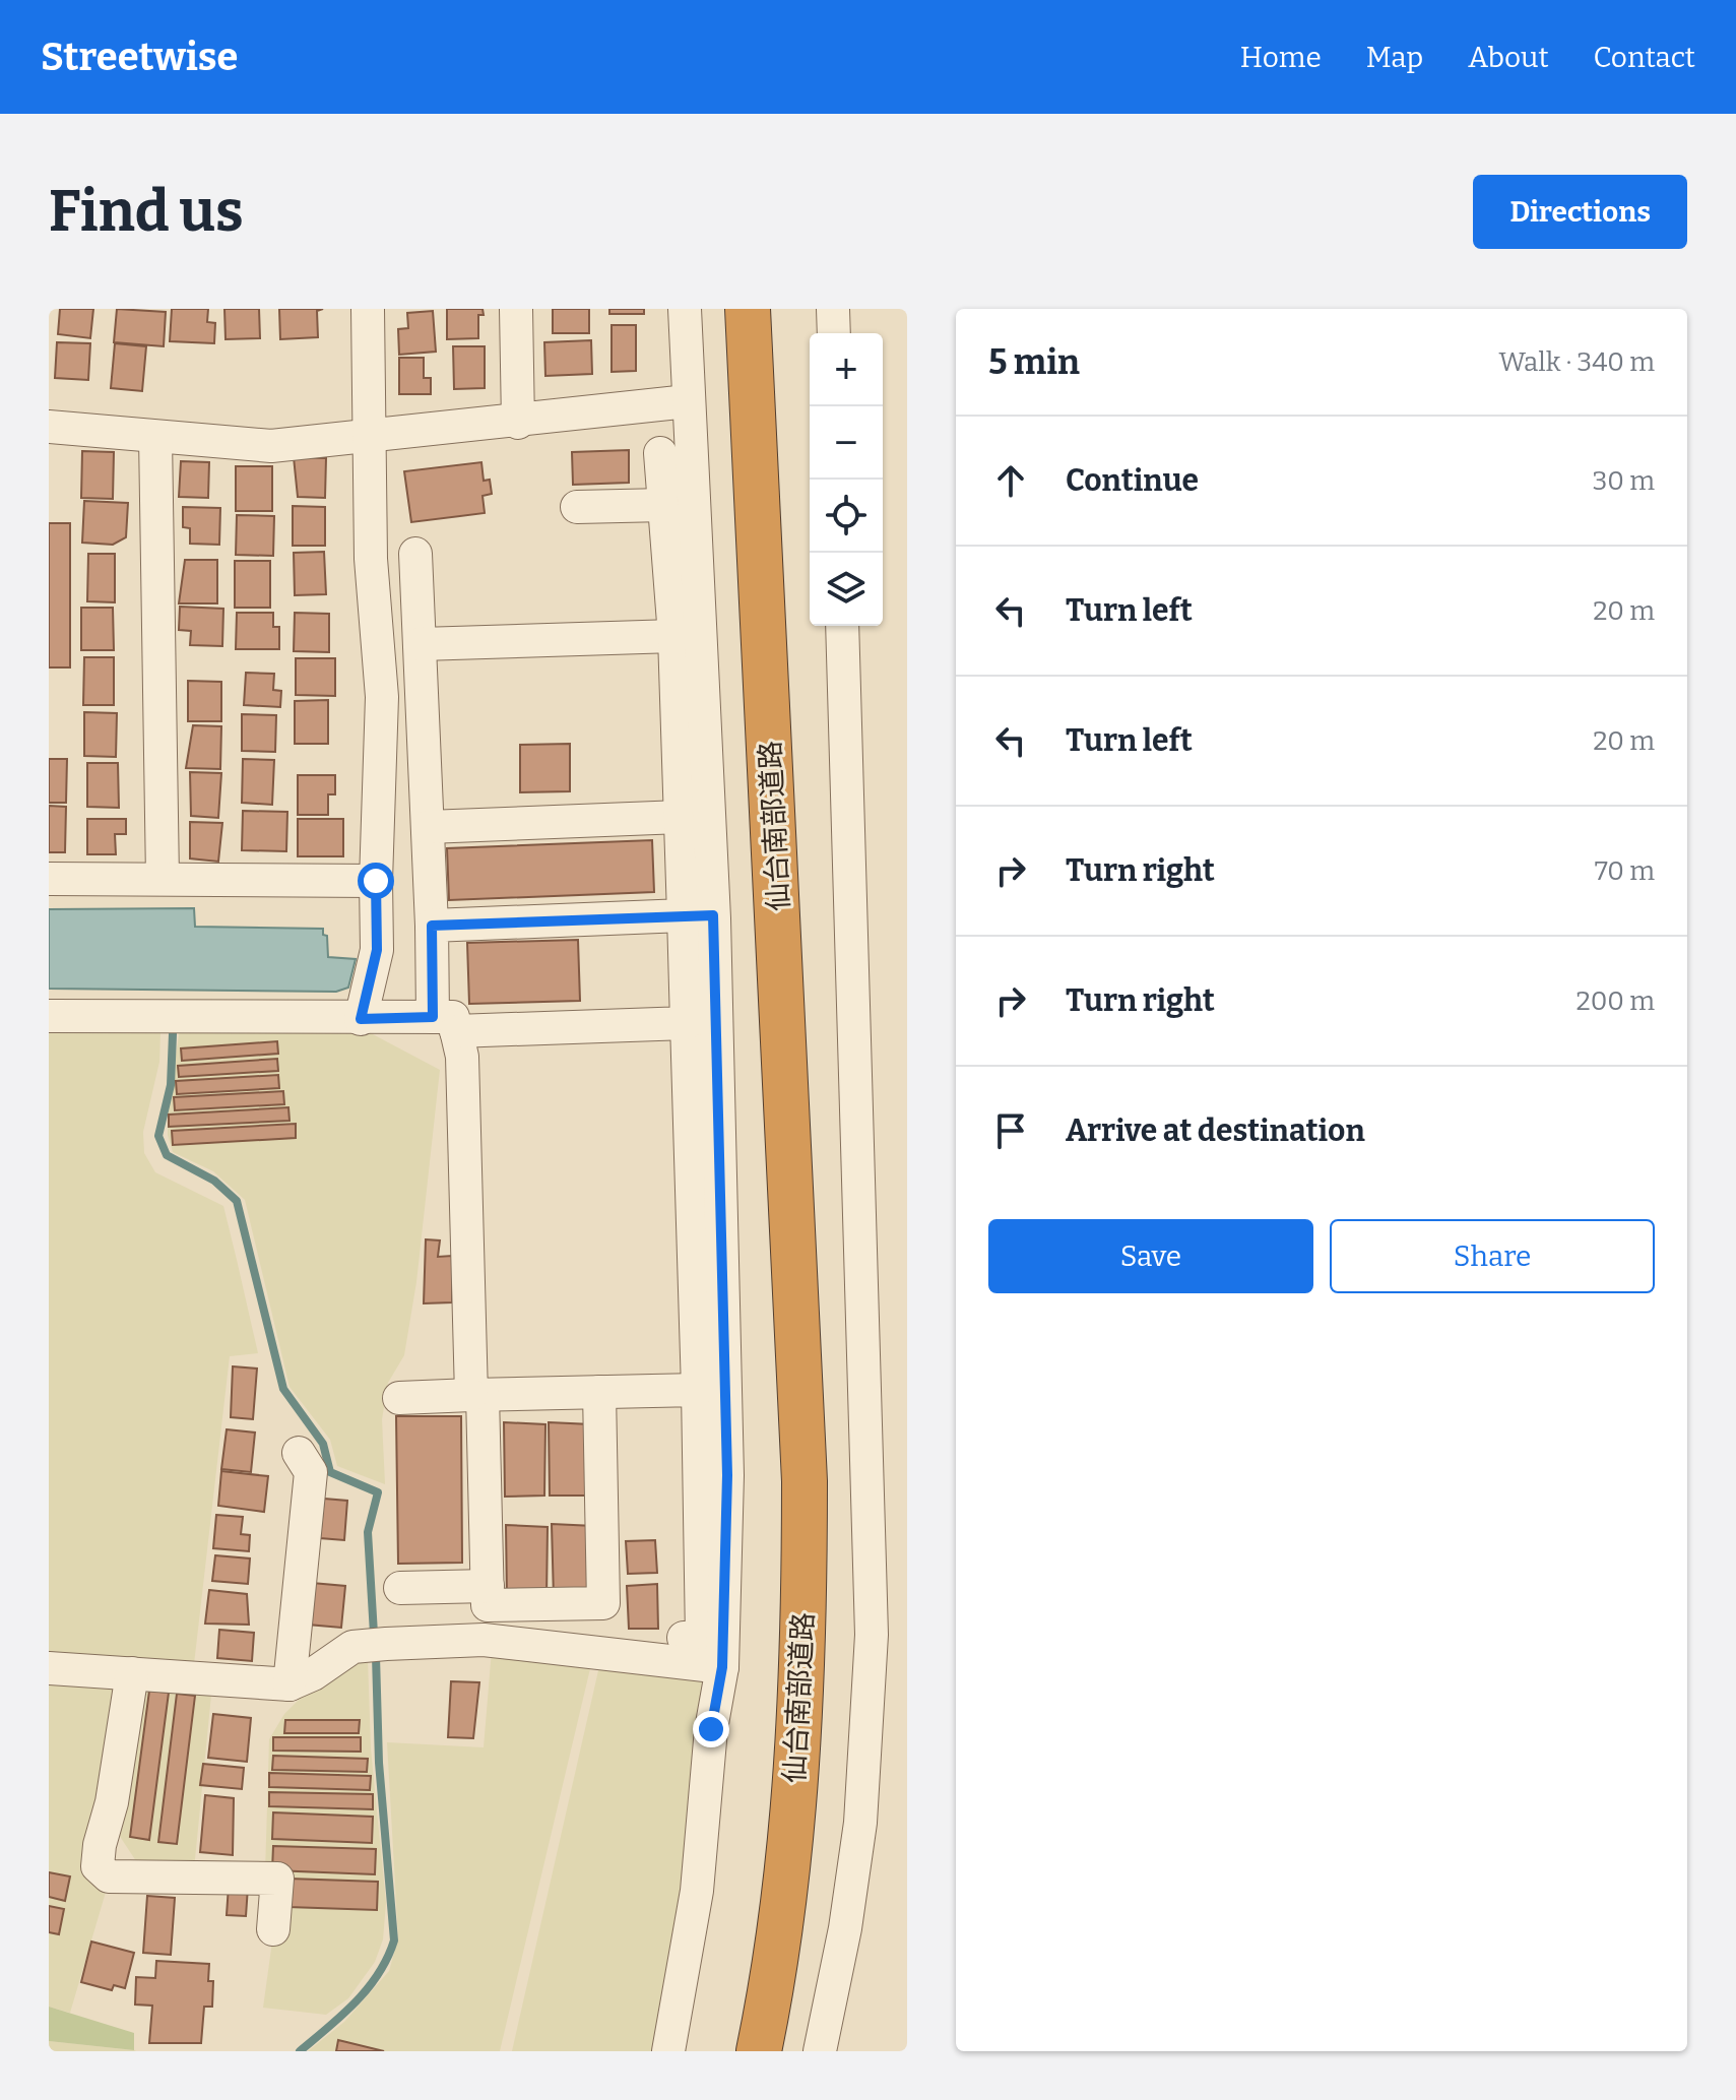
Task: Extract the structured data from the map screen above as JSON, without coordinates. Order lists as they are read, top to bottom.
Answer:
{
  "streets": {
    "highway": ["仙台南部道路"]
  },
  "page": {
    "header": "Streetwise",
    "nav": [
      "Home",
      "Map",
      "About",
      "Contact"
    ],
    "buttons": [
      "Directions",
      ["Save", "Share"]
    ],
    "title": "Find us",
    "heading": ["5 min", "Walk · 340 m"],
    "map_buttons": ["+", "−"],
    "list": [
      ["Continue", "30 m"],
      ["Turn left", "20 m"],
      ["Turn left", "20 m"],
      ["Turn right", "70 m"],
      ["Turn right", "200 m"],
      "Arrive at destination"
    ]
  }
}
